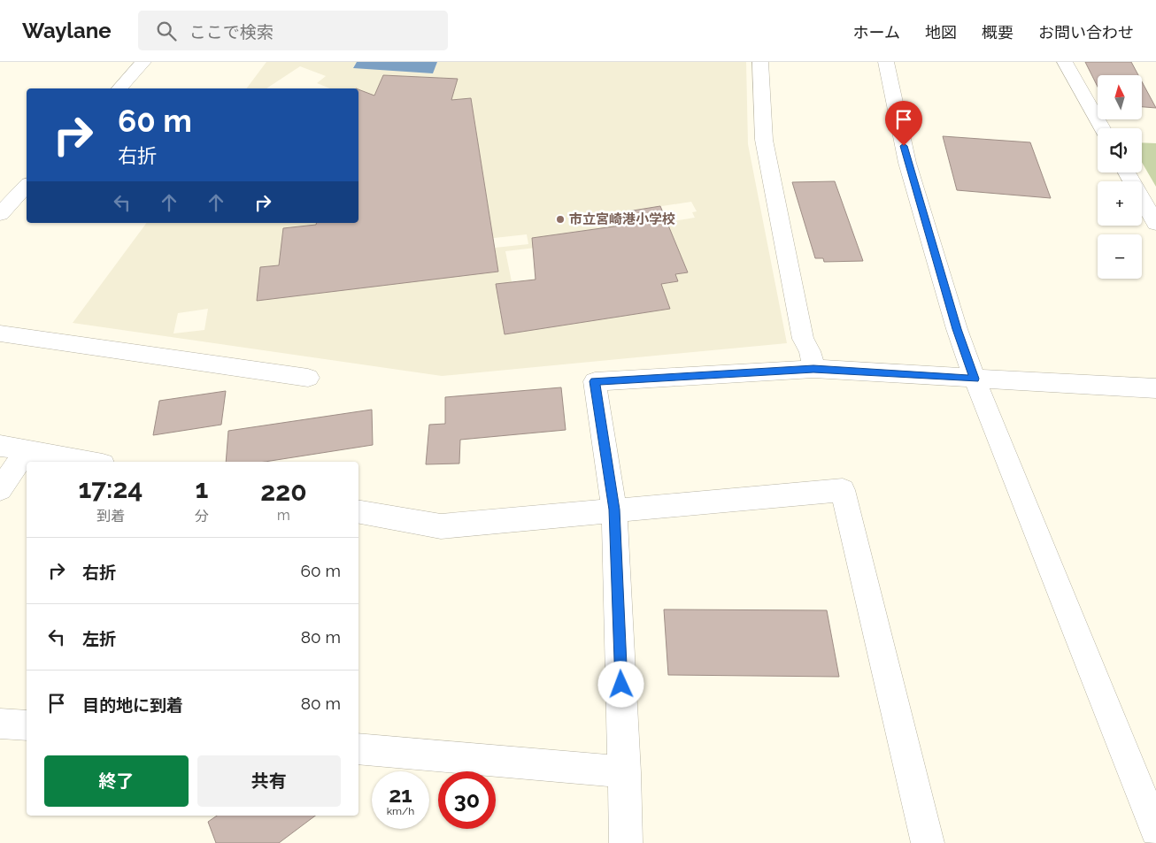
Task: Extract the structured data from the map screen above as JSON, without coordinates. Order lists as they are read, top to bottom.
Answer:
{
  "places": ["市立宮崎港小学校"],
  "north": "top",
  "page": {
    "header": "Waylane",
    "search": "ここで検索",
    "nav": [
      "ホーム",
      "地図",
      "概要",
      "お問い合わせ"
    ],
    "map_buttons": ["+", "−"],
    "turn": ["60 m", "右折"],
    "eta": [
      "17:24",
      "到着",
      "1",
      "分",
      "220",
      "m"
    ],
    "list": [
      {
        "name": "右折",
        "value": "60 m"
      },
      {
        "name": "左折",
        "value": "80 m"
      },
      {
        "name": "目的地に到着",
        "value": "80 m"
      }
    ],
    "buttons": ["終了", "共有"],
    "speed": "21 km/h",
    "limit": "30"
  }
}
